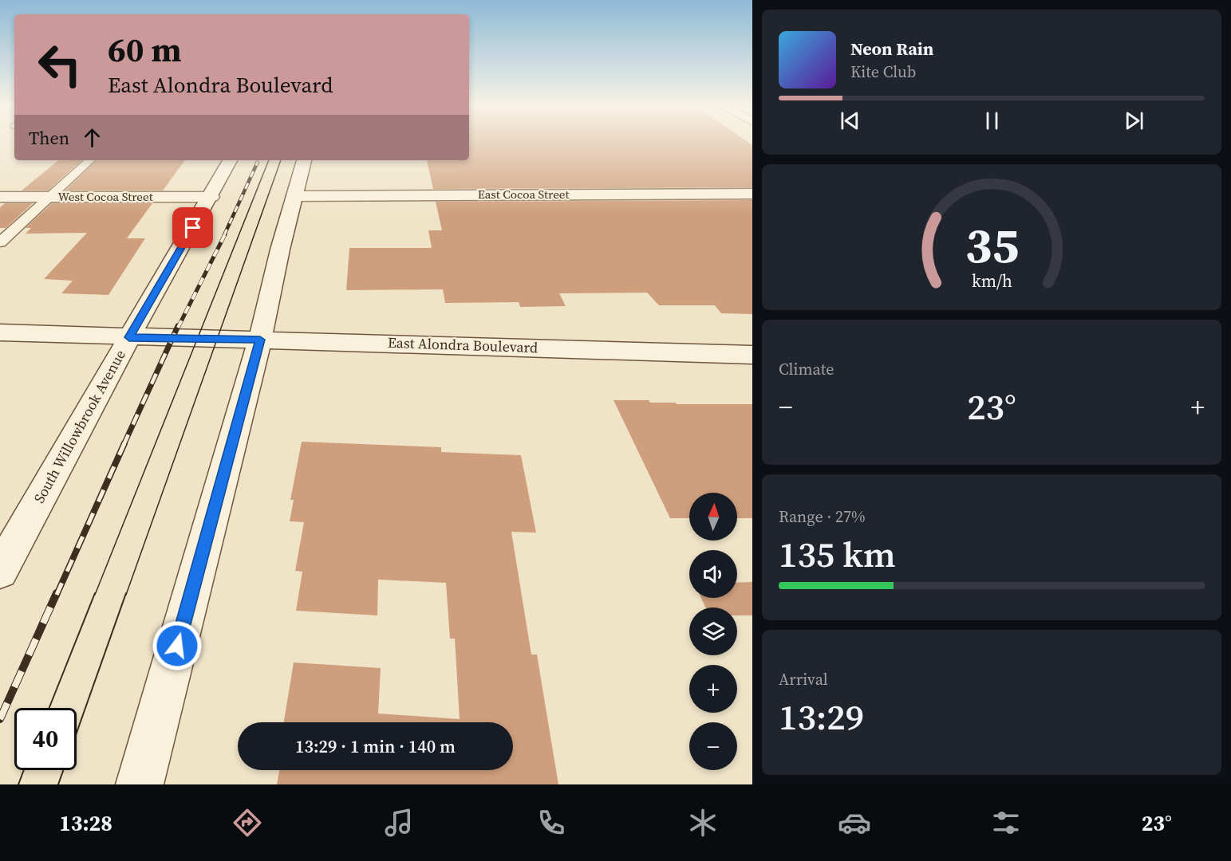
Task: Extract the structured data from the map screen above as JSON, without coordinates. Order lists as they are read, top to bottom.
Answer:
{
  "streets": {
    "street": [
      "East Cocoa Street",
      "West Cocoa Street",
      "East Alondra Boulevard",
      "South Willowbrook Avenue"
    ]
  },
  "crossings": [
    ["West Cocoa Street", "South Willowbrook Avenue"],
    ["East Alondra Boulevard", "South Willowbrook Avenue"]
  ],
  "north": "top",
  "page": {
    "turn": ["60 m", "East Alondra Boulevard"],
    "song": ["Neon Rain", "Kite Club"],
    "then": "Then",
    "tile": [
      "Climate",
      ["Range · 27%", "135 km"],
      ["Arrival", "13:29"]
    ],
    "heat": ["−", "23°", "+"],
    "map_buttons": ["+", "−"],
    "limit": "40",
    "trip": "13:29 · 1 min · 140 m",
    "tabs": ["13:28", "23°"],
    "gauge": ["35", "km/h"]
  }
}
